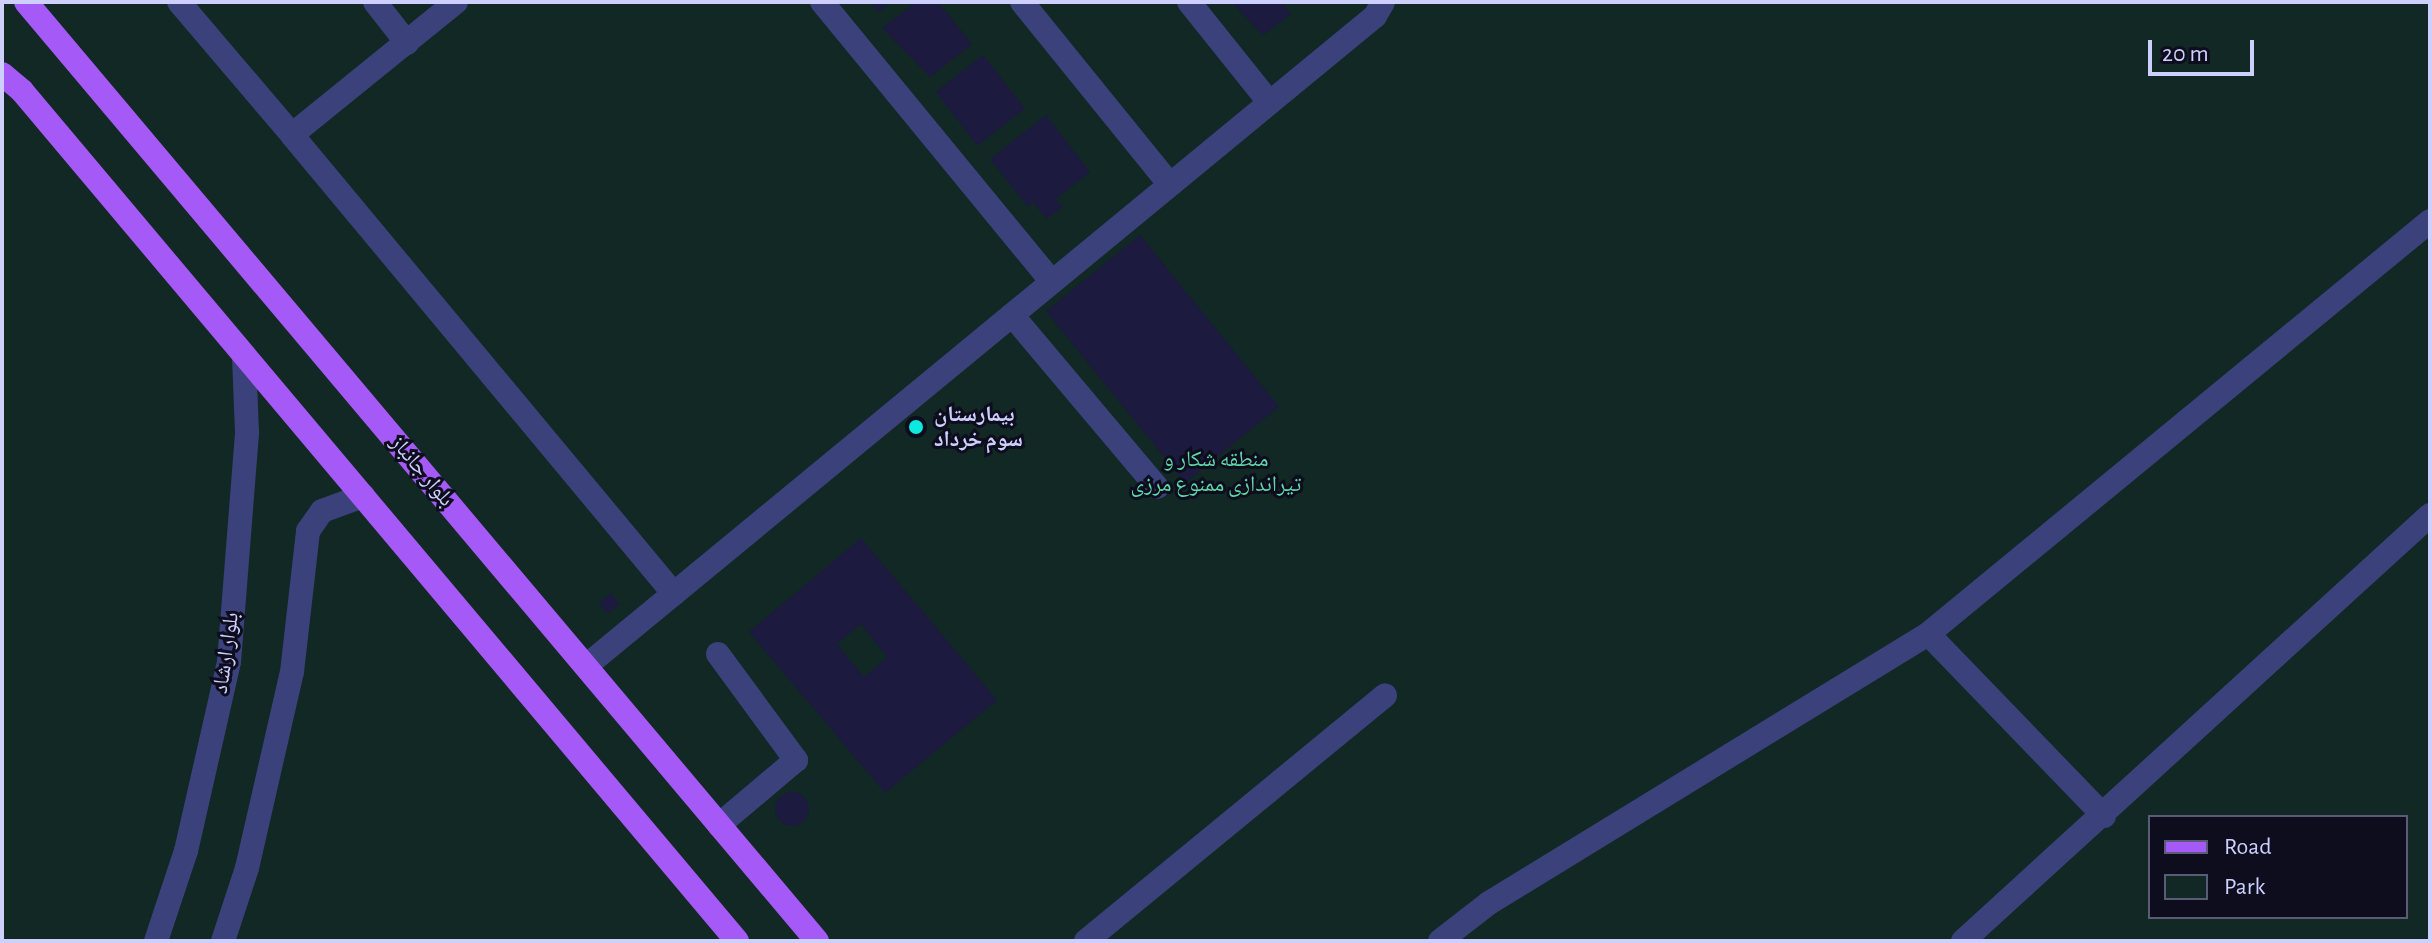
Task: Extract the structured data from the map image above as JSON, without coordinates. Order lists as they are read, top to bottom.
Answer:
{
  "streets": {
    "main road": ["بلوار جانباز"],
    "street": ["بلوار ارشاد"]
  },
  "parks": ["منطقه شکار و تیراندازی ممنوع مرزی"],
  "places": ["بیمارستان سوم خرداد"],
  "legend": ["Road", "Park"],
  "scale_bar": "20 m"
}
